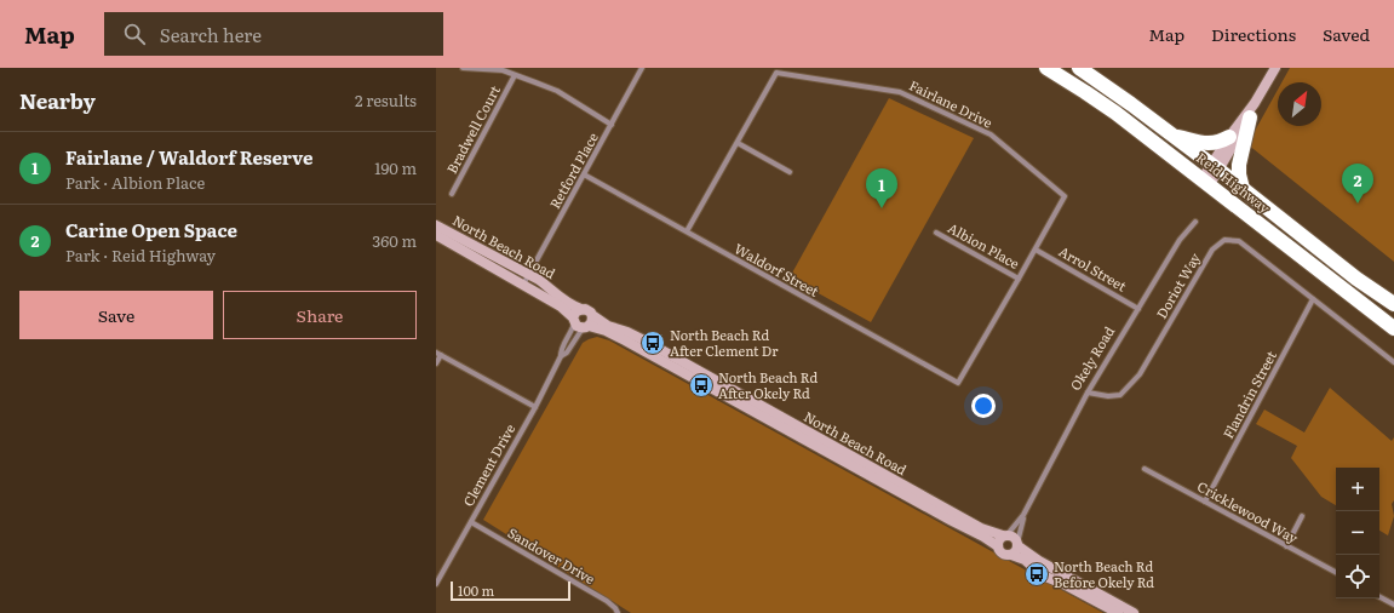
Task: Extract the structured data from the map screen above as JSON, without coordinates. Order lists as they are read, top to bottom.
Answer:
{
  "streets": {
    "highway": ["Reid Highway"],
    "main road": ["North Beach Road"],
    "street": [
      "Fairlane Drive",
      "Bradwell Court",
      "Retford Place",
      "Albion Place",
      "Arrol Street",
      "Waldorf Street",
      "Doriot Way",
      "Okely Road",
      "Flandrin Street",
      "Clement Drive",
      "Cricklewood Way",
      "Sandover Drive"
    ]
  },
  "crossings": [
    ["Fairlane Drive", "Albion Place"],
    ["Fairlane Drive", "Arrol Street"],
    ["Fairlane Drive", "Waldorf Street"],
    ["Retford Place", "North Beach Road"],
    ["Retford Place", "Waldorf Street"],
    ["North Beach Road", "Okely Road"],
    ["North Beach Road", "Clement Drive"],
    ["Arrol Street", "Okely Road"],
    ["Doriot Way", "Okely Road"],
    ["Doriot Way", "Flandrin Street"],
    ["Flandrin Street", "Cricklewood Way"],
    ["Clement Drive", "Sandover Drive"]
  ],
  "places": {
    "bus stop": ["North Beach Rd After Clement Dr", "North Beach Rd After Okely Rd", "North Beach Rd Before Okely Rd"]
  },
  "scale_bar": "100 m",
  "north": "top right",
  "page": {
    "header": "Map",
    "search": "Search here",
    "nav": ["Map", "Directions", "Saved"],
    "heading": ["Nearby", "2 results"],
    "list": [
      {
        "mark": "1",
        "name": "Fairlane / Waldorf Reserve",
        "note": "Park · Albion Place",
        "value": "190 m"
      },
      {
        "mark": "2",
        "name": "Carine Open Space",
        "note": "Park · Reid Highway",
        "value": "360 m"
      }
    ],
    "pins": ["2", "1"],
    "buttons": ["Save", "Share"],
    "map_buttons": ["+", "−"],
    "scale": "100 m"
  }
}
